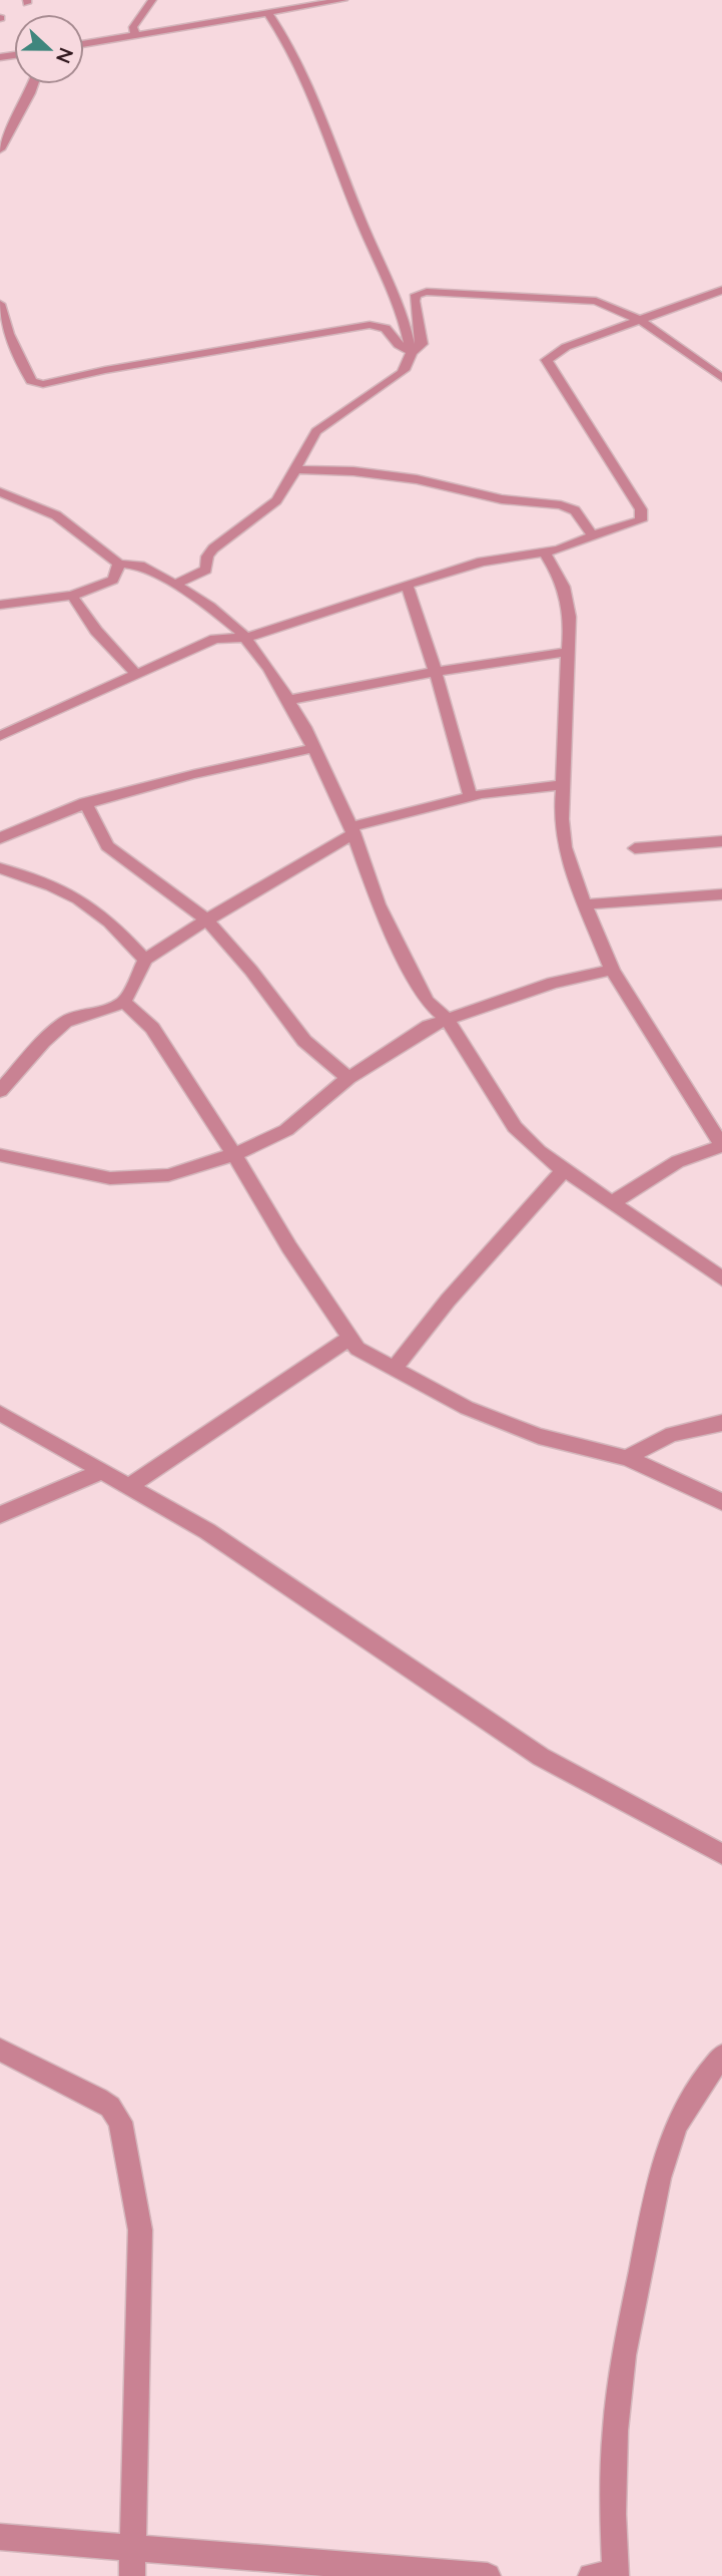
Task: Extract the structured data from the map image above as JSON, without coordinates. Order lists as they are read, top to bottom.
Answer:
{
  "north": "right"
}
